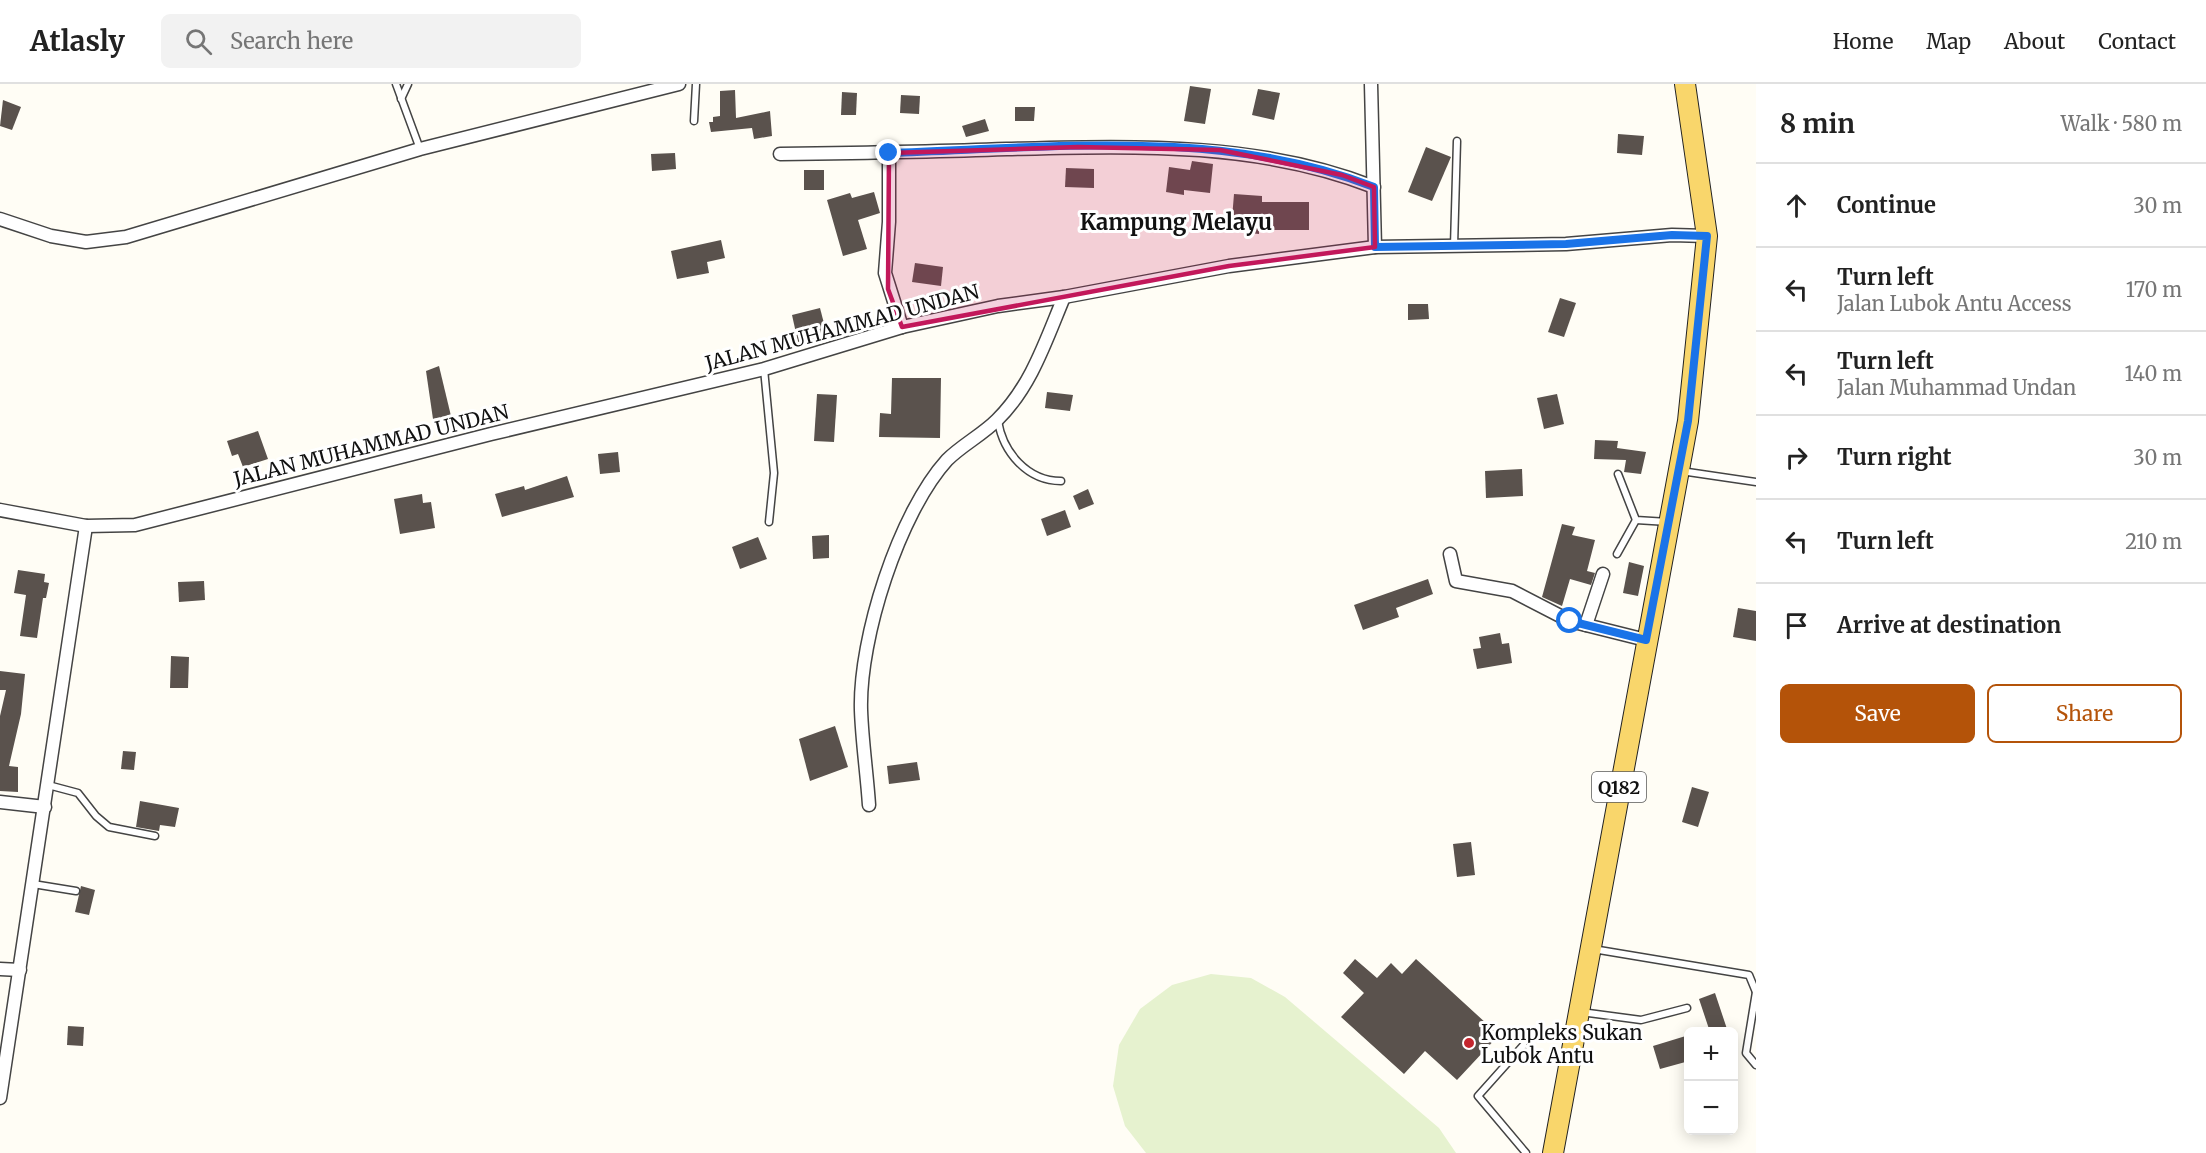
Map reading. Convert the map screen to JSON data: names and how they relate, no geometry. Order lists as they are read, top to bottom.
{
  "streets": {
    "main road": ["Q182"],
    "street": ["JALAN MUHAMMAD UNDAN"]
  },
  "crossings": [
    ["JALAN MUHAMMAD UNDAN", "Q182"]
  ],
  "districts": ["Kampung Melayu"],
  "places": ["Kompleks Sukan Lubok Antu"],
  "page": {
    "header": "Atlasly",
    "search": "Search here",
    "nav": [
      "Home",
      "Map",
      "About",
      "Contact"
    ],
    "heading": ["8 min", "Walk · 580 m"],
    "list": [
      ["Continue", "30 m"],
      ["Turn left", "Jalan Lubok Antu Access", "170 m"],
      ["Turn left", "Jalan Muhammad Undan", "140 m"],
      ["Turn right", "30 m"],
      ["Turn left", "210 m"],
      "Arrive at destination"
    ],
    "buttons": ["Save", "Share"],
    "map_buttons": ["+", "−"]
  }
}
